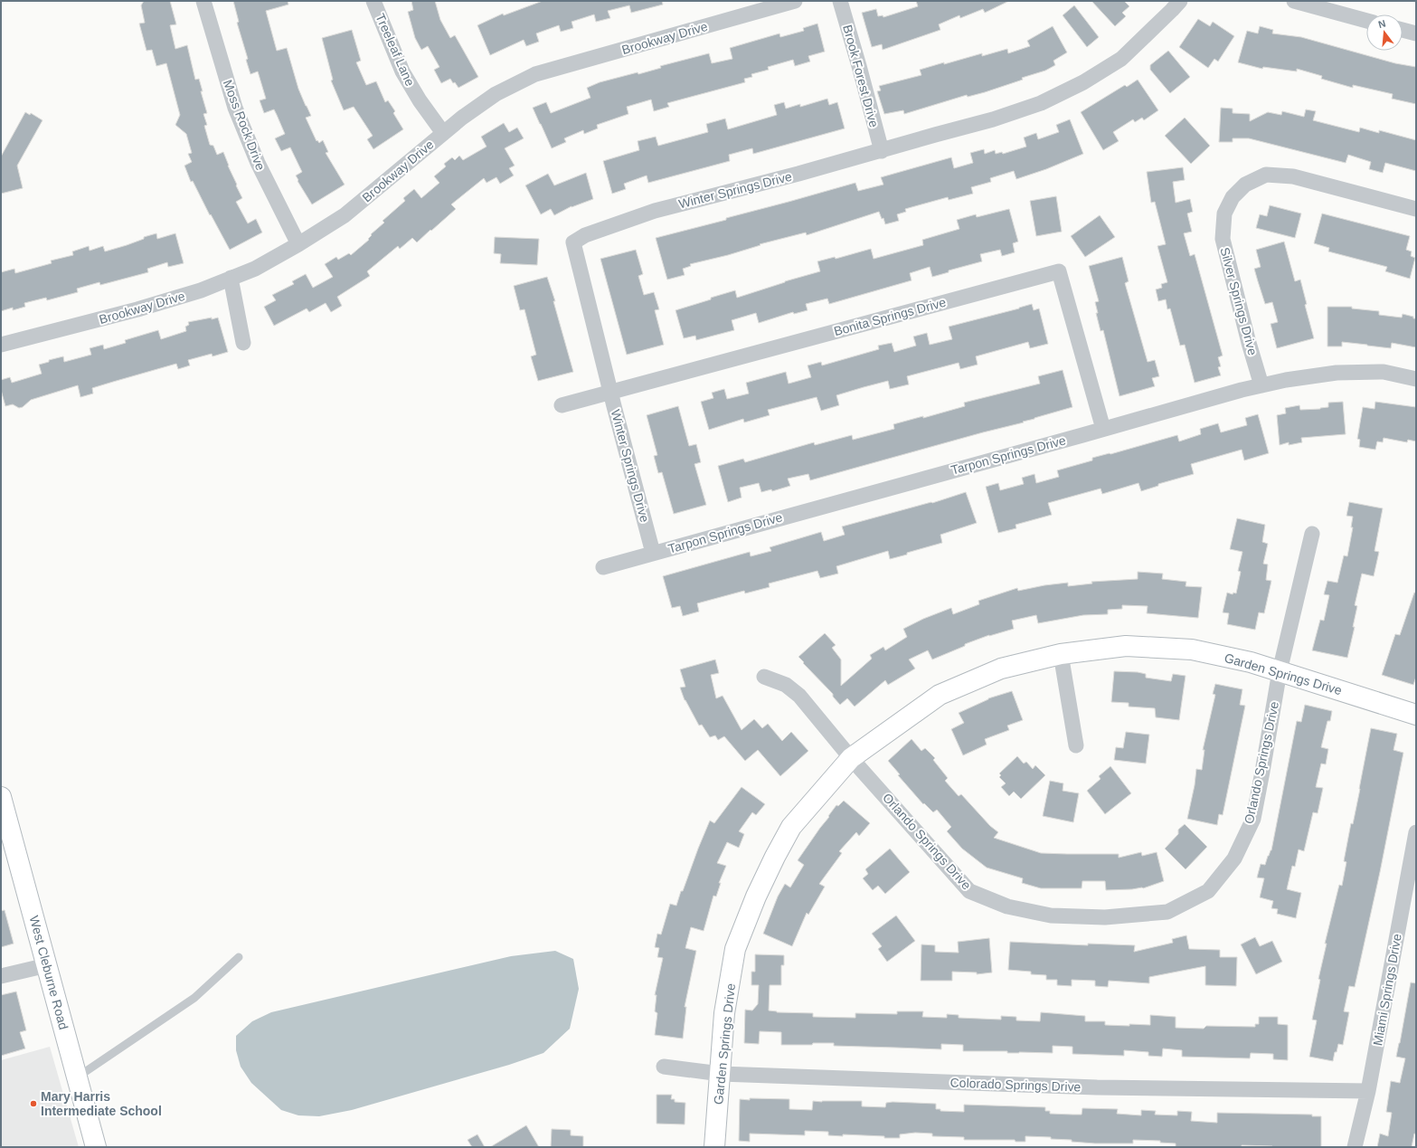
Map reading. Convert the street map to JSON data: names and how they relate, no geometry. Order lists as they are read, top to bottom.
{
  "streets": {
    "street": [
      "Brookway Drive",
      "Treeleaf Lane",
      "Brook Forest Drive",
      "Moss Rock Drive",
      "Winter Springs Drive",
      "Silver Springs Drive",
      "Bonita Springs Drive",
      "Tarpon Springs Drive",
      "Garden Springs Drive",
      "Orlando Springs Drive",
      "West Cleburne Road",
      "Miami Springs Drive",
      "Colorado Springs Drive"
    ]
  },
  "crossings": [
    ["Brookway Drive", "Treeleaf Lane"],
    ["Brookway Drive", "Moss Rock Drive"],
    ["Brook Forest Drive", "Winter Springs Drive"],
    ["Winter Springs Drive", "Bonita Springs Drive"],
    ["Winter Springs Drive", "Tarpon Springs Drive"],
    ["Silver Springs Drive", "Tarpon Springs Drive"],
    ["Bonita Springs Drive", "Tarpon Springs Drive"],
    ["Garden Springs Drive", "Orlando Springs Drive"],
    ["Garden Springs Drive", "Colorado Springs Drive"],
    ["Miami Springs Drive", "Colorado Springs Drive"]
  ],
  "places": ["Mary Harris Intermediate School"],
  "north": "top"
}
